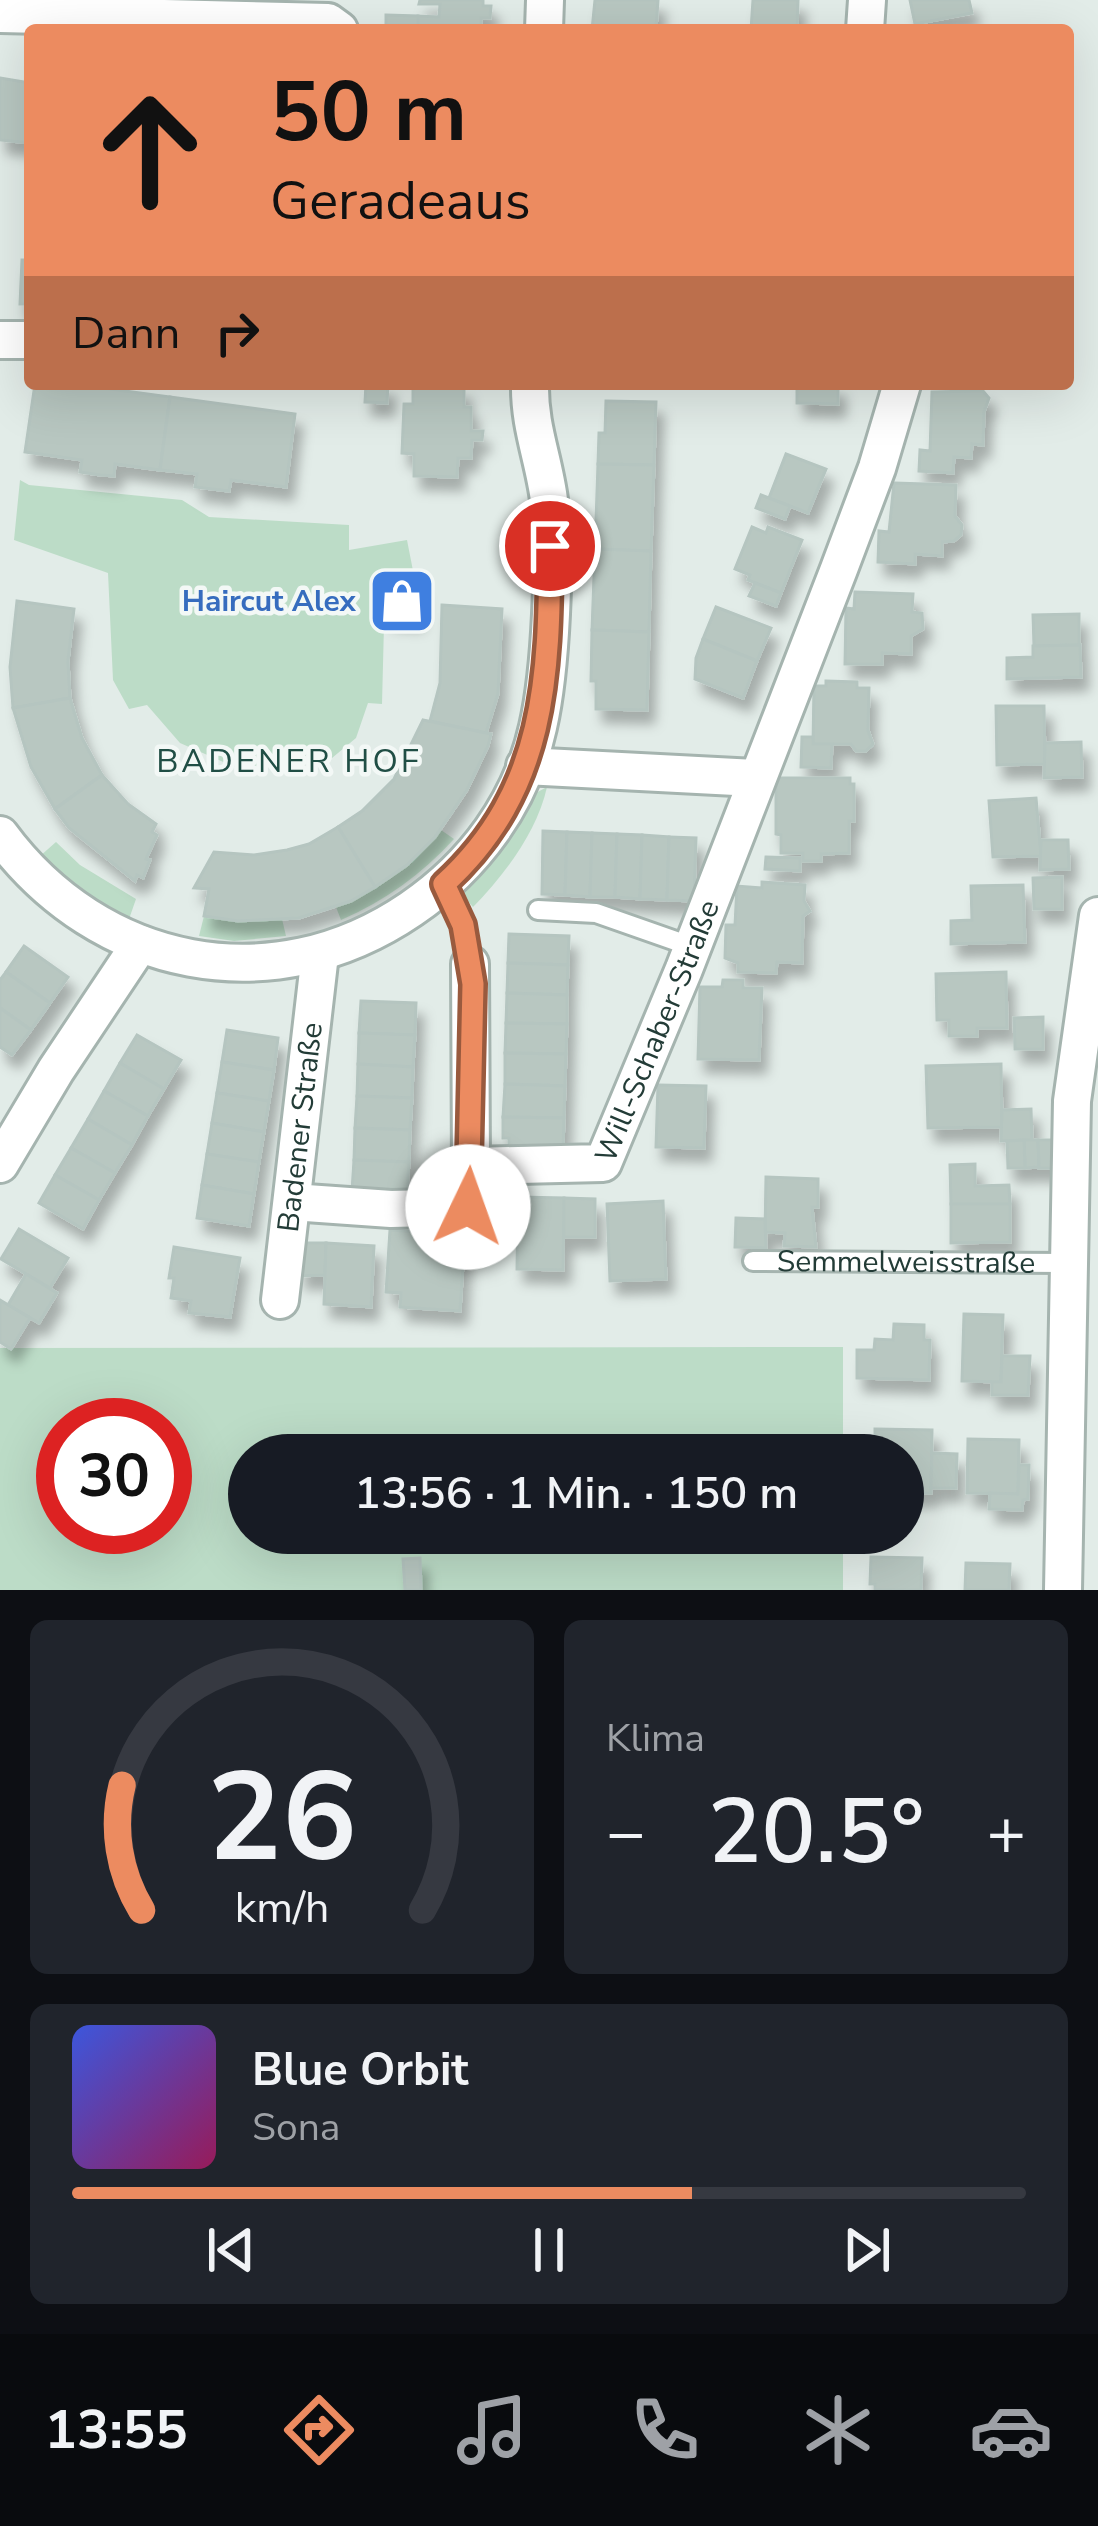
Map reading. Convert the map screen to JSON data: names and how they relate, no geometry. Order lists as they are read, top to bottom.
{
  "streets": {
    "street": ["Will-Schaber-Straße", "Badener Straße", "Semmelweisstraße"]
  },
  "districts": ["BADENER HOF"],
  "places": {
    "shop": ["Haircut Alex"]
  },
  "page": {
    "turn": ["50 m", "Geradeaus"],
    "then": "Dann",
    "limit": "30",
    "trip": "13:56 · 1 Min. · 150 m",
    "tile": "Klima",
    "heat": ["−", "20.5°", "+"],
    "song": ["Blue Orbit", "Sona"],
    "tabs": "13:55",
    "gauge": ["26", "km/h"]
  }
}
